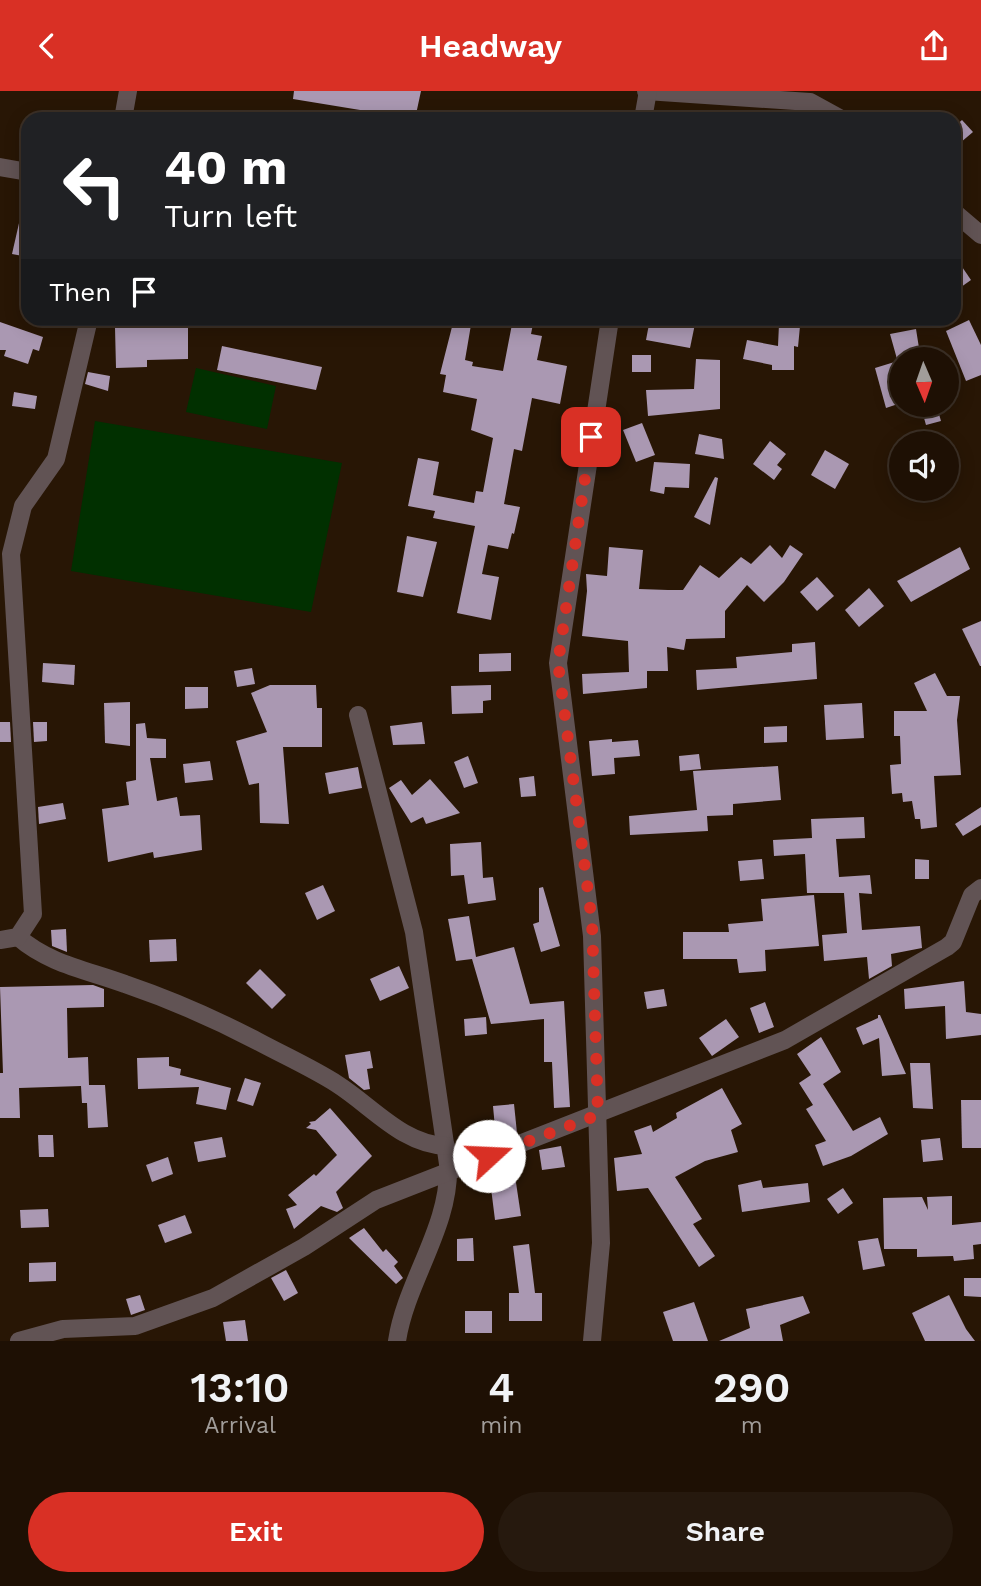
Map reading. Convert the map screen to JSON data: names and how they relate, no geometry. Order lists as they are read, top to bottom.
{
  "north": "bottom",
  "page": {
    "header": "Headway",
    "turn": ["40 m", "Turn left"],
    "then": "Then",
    "eta": [
      "13:10",
      "Arrival",
      "4",
      "min",
      "290",
      "m"
    ],
    "buttons": ["Exit", "Share"]
  }
}
